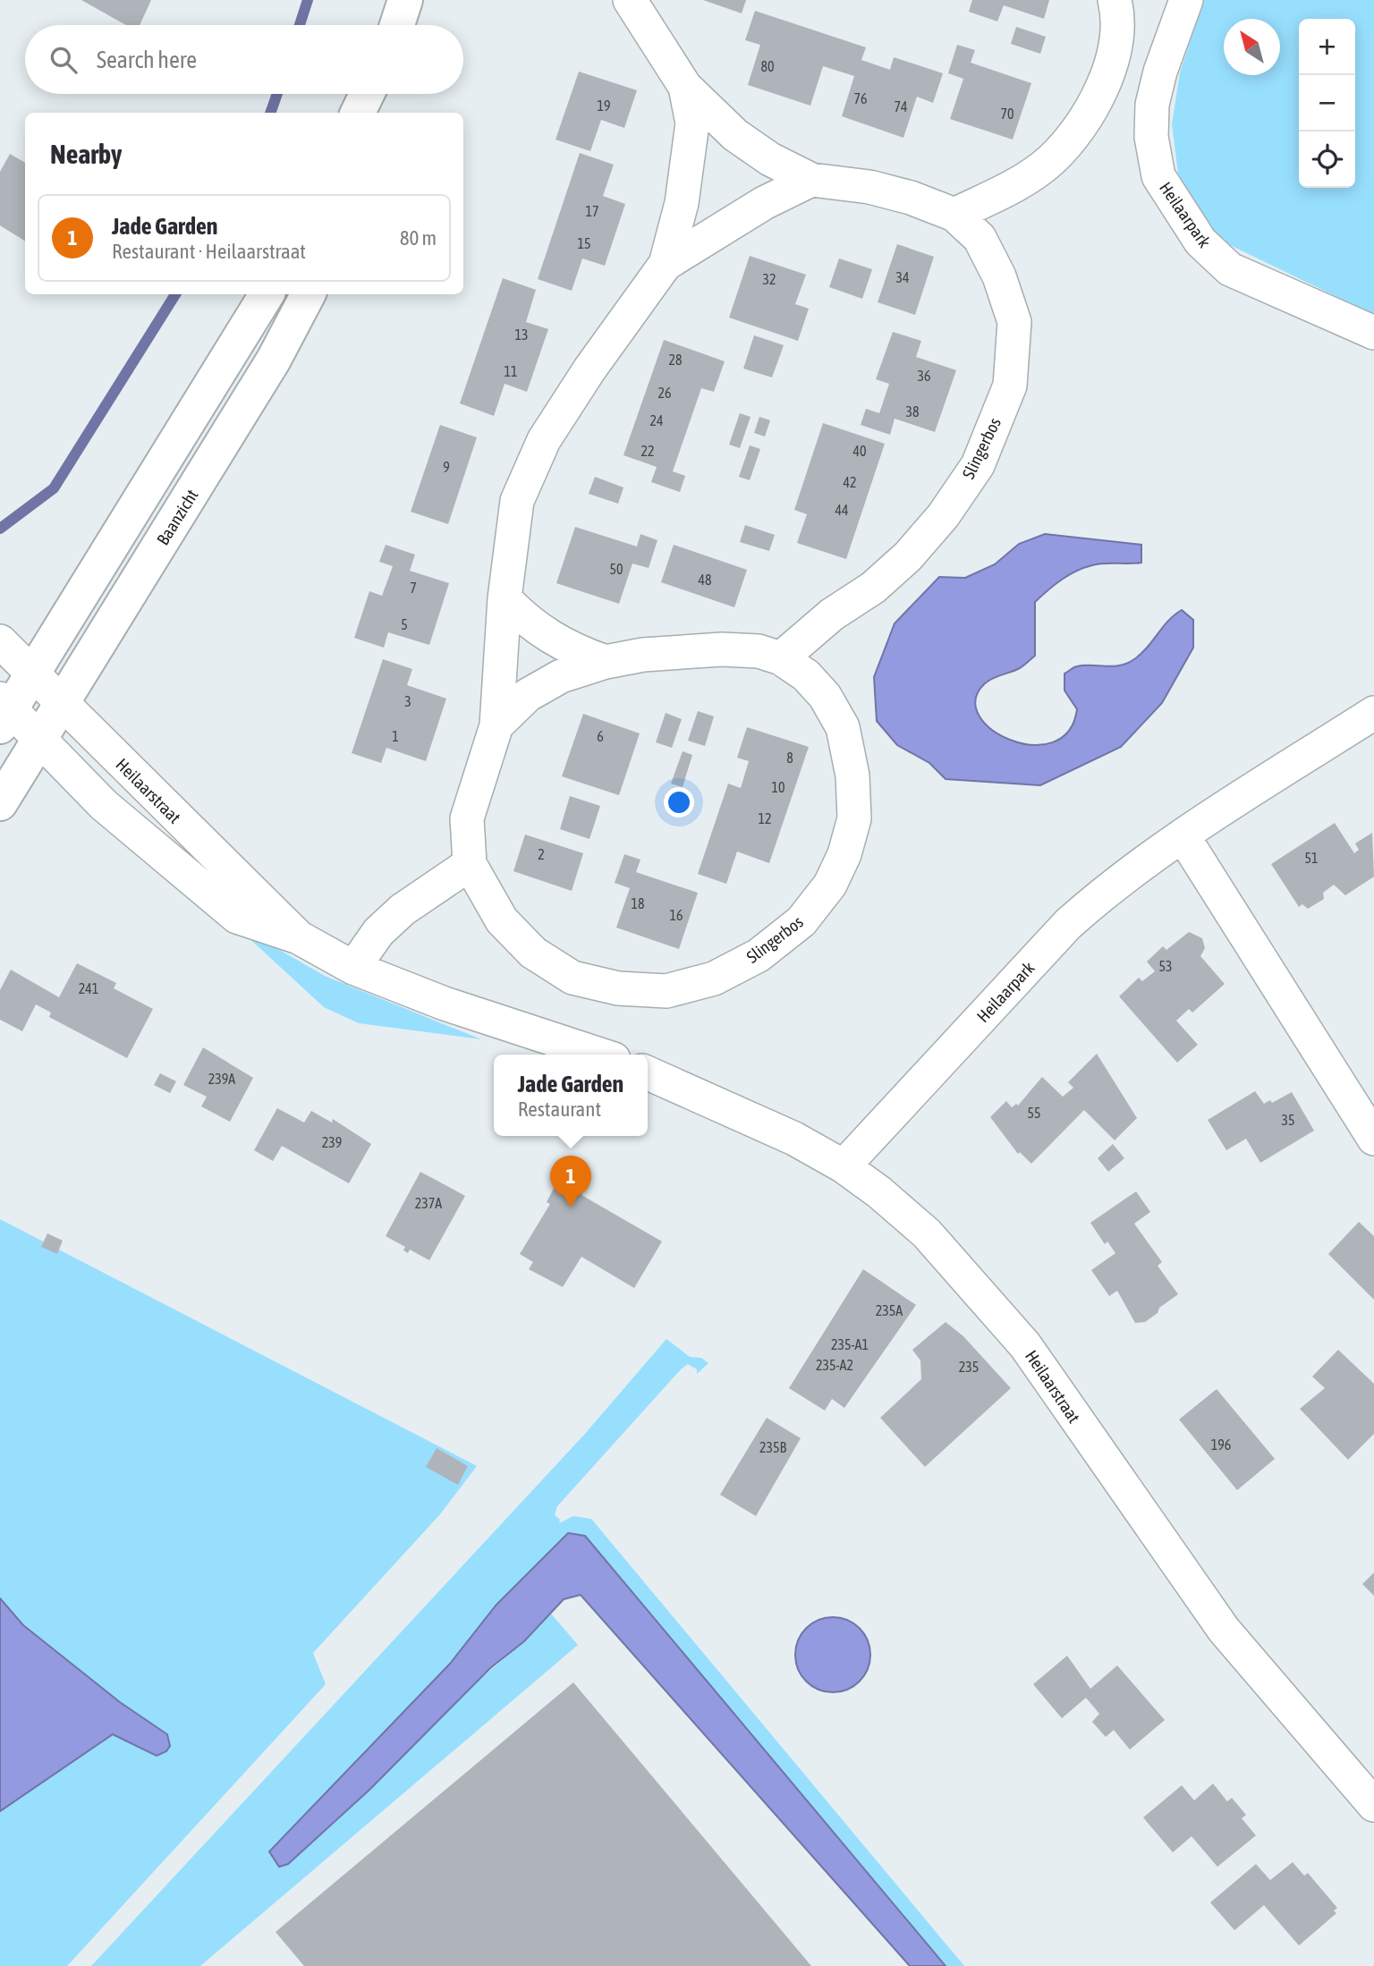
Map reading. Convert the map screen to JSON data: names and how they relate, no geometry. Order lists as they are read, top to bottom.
{
  "streets": {
    "street": [
      "Heilaarpark",
      "Slingerbos",
      "Baanzicht",
      "Heilaarstraat"
    ]
  },
  "crossings": [
    ["Heilaarpark", "Heilaarstraat"],
    ["Baanzicht", "Heilaarstraat"]
  ],
  "house_numbers": [
    "80",
    "76",
    "19",
    "74",
    "70",
    "17",
    "15",
    "34",
    "32",
    "13",
    "28",
    "11",
    "36",
    "26",
    "38",
    "24",
    "22",
    "40",
    "9",
    "42",
    "44",
    "50",
    "48",
    "7",
    "5",
    "3",
    "1",
    "6",
    "8",
    "10",
    "12",
    "2",
    "51",
    "18",
    "16",
    "53",
    "241",
    "239A",
    "55",
    "35",
    "239",
    "237A",
    "235A",
    "235-A1",
    "235-A2",
    "235",
    "196",
    "235B"
  ],
  "north": "top left",
  "page": {
    "map_buttons": ["+", "−"],
    "search": "Search here",
    "heading": "Nearby",
    "list": [
      {
        "mark": "1",
        "name": "Jade Garden",
        "note": "Restaurant · Heilaarstraat",
        "value": "80 m"
      }
    ],
    "popup": ["Jade Garden", "Restaurant"],
    "pins": "1"
  }
}
